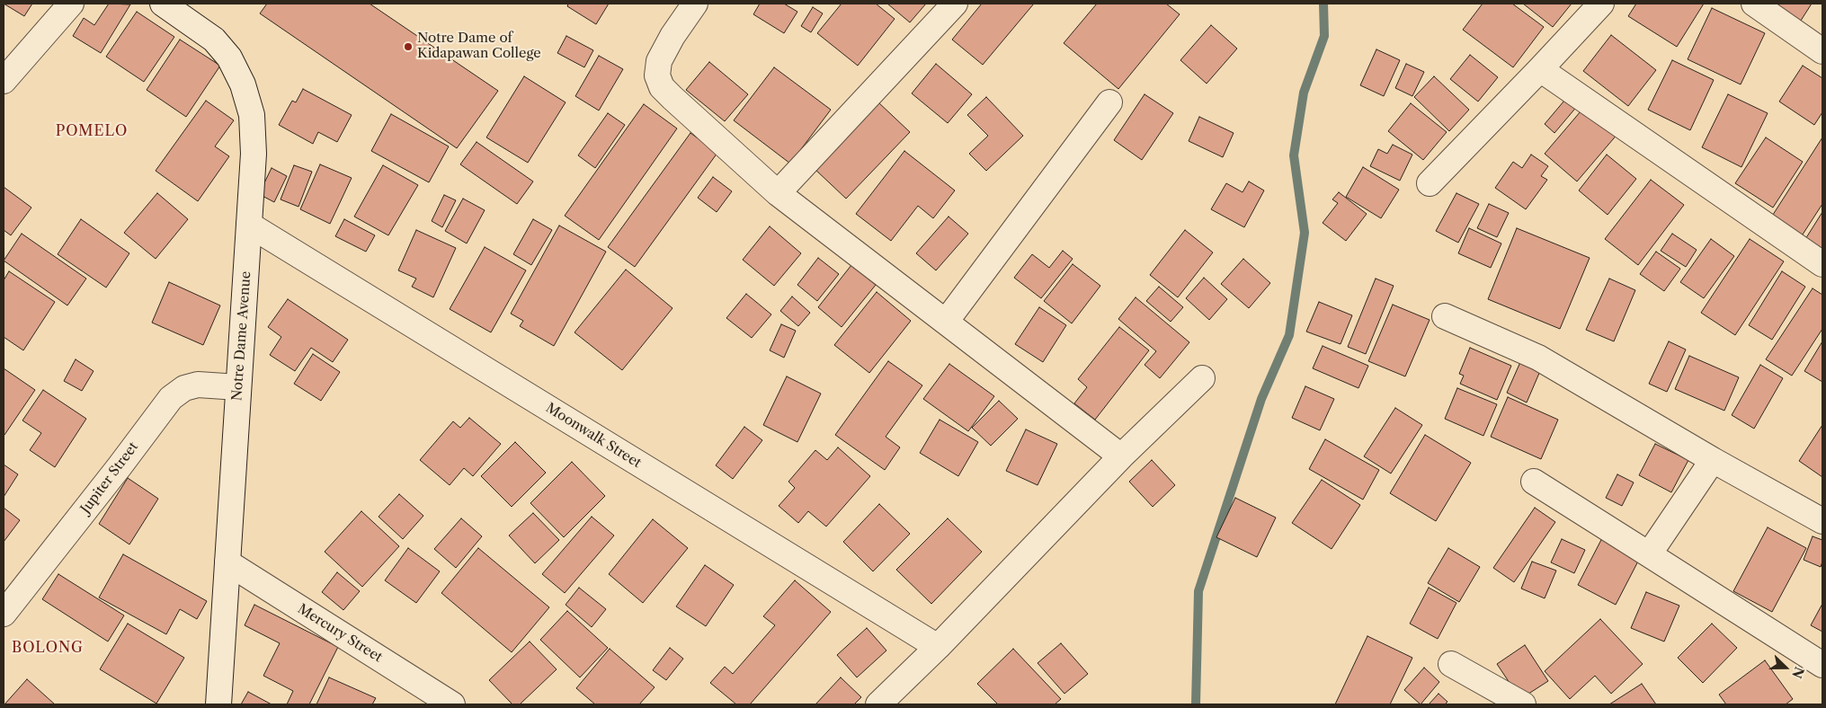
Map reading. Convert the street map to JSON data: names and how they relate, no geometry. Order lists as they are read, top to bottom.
{
  "streets": {
    "street": [
      "Notre Dame Avenue",
      "Moonwalk Street",
      "Jupiter Street",
      "Mercury Street"
    ]
  },
  "crossings": [
    ["Notre Dame Avenue", "Moonwalk Street"],
    ["Notre Dame Avenue", "Jupiter Street"],
    ["Notre Dame Avenue", "Mercury Street"]
  ],
  "districts": ["POMELO", "BOLONG"],
  "places": ["Notre Dame of Kidapawan College"],
  "north": "right"
}
